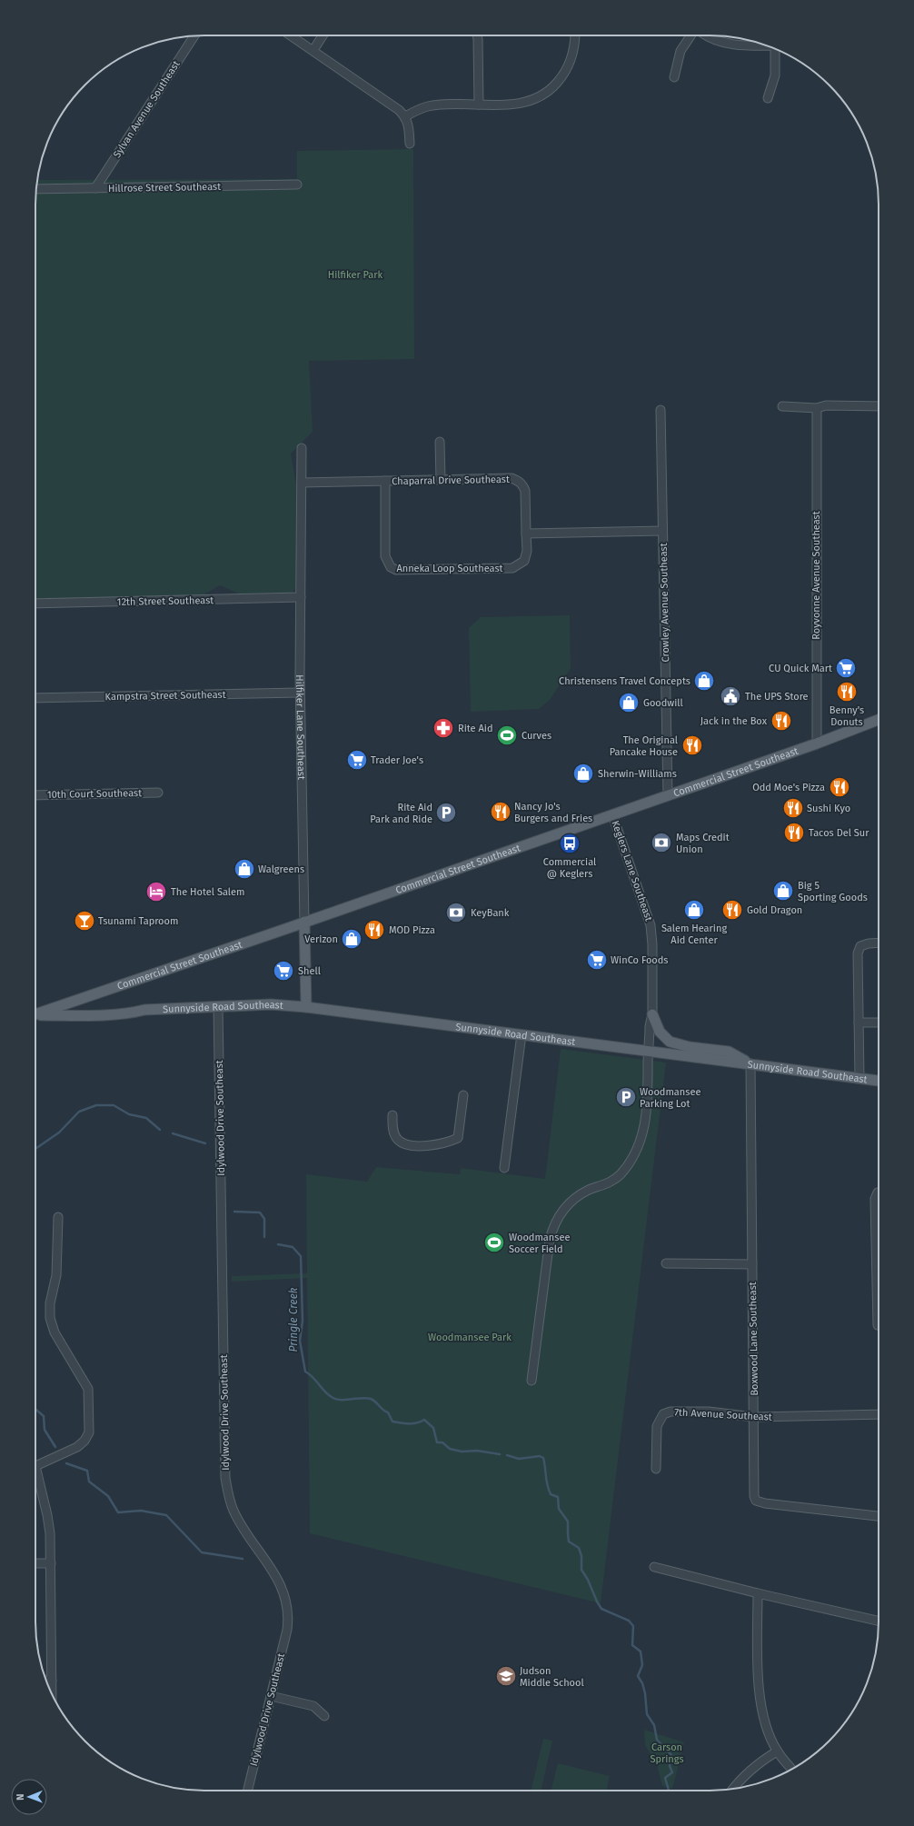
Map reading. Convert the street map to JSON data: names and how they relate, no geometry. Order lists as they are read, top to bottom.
{
  "streets": {
    "main road": ["Hilfiker Lane Southeast", "Commercial Street Southeast", "Sunnyside Road Southeast"],
    "street": [
      "Sylvan Avenue Southeast",
      "Hillrose Street Southeast",
      "Chaparral Drive Southeast",
      "Anneka Loop Southeast",
      "Royvonne Avenue Southeast",
      "12th Street Southeast",
      "Crowley Avenue Southeast",
      "Kampstra Street Southeast",
      "10th Court Southeast",
      "Keglers Lane Southeast",
      "Idylwood Drive Southeast",
      "Boxwood Lane Southeast",
      "7th Avenue Southeast"
    ]
  },
  "crossings": [
    ["Sylvan Avenue Southeast", "Hillrose Street Southeast"],
    ["Chaparral Drive Southeast", "Anneka Loop Southeast"],
    ["Chaparral Drive Southeast", "Hilfiker Lane Southeast"],
    ["Royvonne Avenue Southeast", "Commercial Street Southeast"],
    ["12th Street Southeast", "Hilfiker Lane Southeast"],
    ["Crowley Avenue Southeast", "Commercial Street Southeast"],
    ["Kampstra Street Southeast", "Hilfiker Lane Southeast"],
    ["Hilfiker Lane Southeast", "Commercial Street Southeast"],
    ["Hilfiker Lane Southeast", "Sunnyside Road Southeast"],
    ["Commercial Street Southeast", "Keglers Lane Southeast"],
    ["Keglers Lane Southeast", "Sunnyside Road Southeast"],
    ["Sunnyside Road Southeast", "Idylwood Drive Southeast"],
    ["Sunnyside Road Southeast", "Boxwood Lane Southeast"],
    ["Boxwood Lane Southeast", "7th Avenue Southeast"]
  ],
  "water": ["Pringle Creek"],
  "parks": ["Hilfiker Park", "Woodmansee Park", "Carson Springs"],
  "places": {
    "supermarket": [
      "CU Quick Mart",
      "Trader Joe's",
      "WinCo Foods",
      "Shell"
    ],
    "shop": [
      "Christensens Travel Concepts",
      "Goodwill",
      "Sherwin-Williams",
      "Walgreens",
      "Big 5 Sporting Goods",
      "Salem Hearing Aid Center",
      "Verizon"
    ],
    "restaurant": [
      "Benny's Donuts",
      "Jack in the Box",
      "The Original Pancake House",
      "Odd Moe's Pizza",
      "Sushi Kyo",
      "Nancy Jo's Burgers and Fries",
      "Tacos Del Sur",
      "Gold Dragon",
      "MOD Pizza"
    ],
    "public building": ["The UPS Store"],
    "pharmacy": ["Rite Aid"],
    "sports": ["Curves", "Woodmansee Soccer Field"],
    "parking": ["Rite Aid Park and Ride", "Woodmansee Parking Lot"],
    "bank": ["Maps Credit Union", "KeyBank"],
    "bus stop": ["Commercial @ Keglers"],
    "hotel": ["The Hotel Salem"],
    "bar": ["Tsunami Taproom"],
    "school or university": ["Judson Middle School"]
  },
  "north": "left"
}
